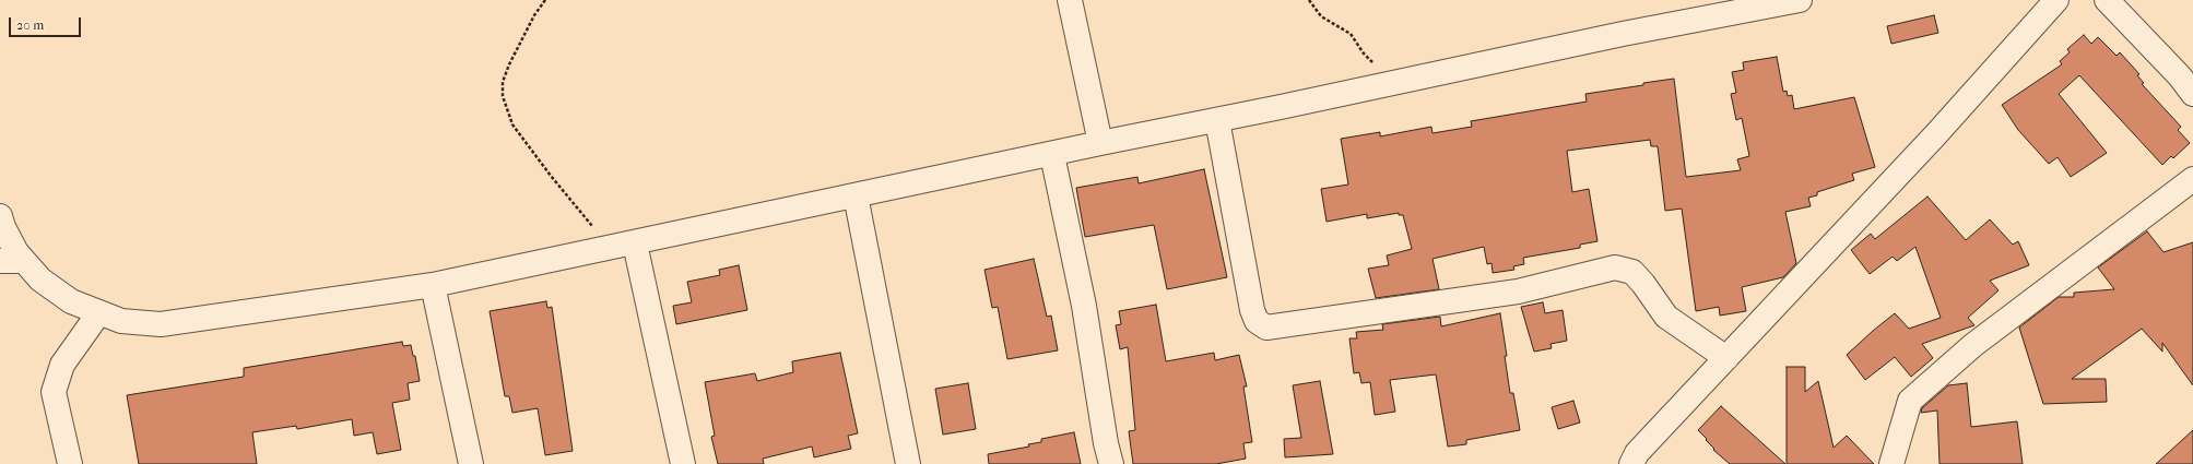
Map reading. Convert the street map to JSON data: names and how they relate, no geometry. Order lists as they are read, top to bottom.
{
  "scale_bar": "20 m"
}
